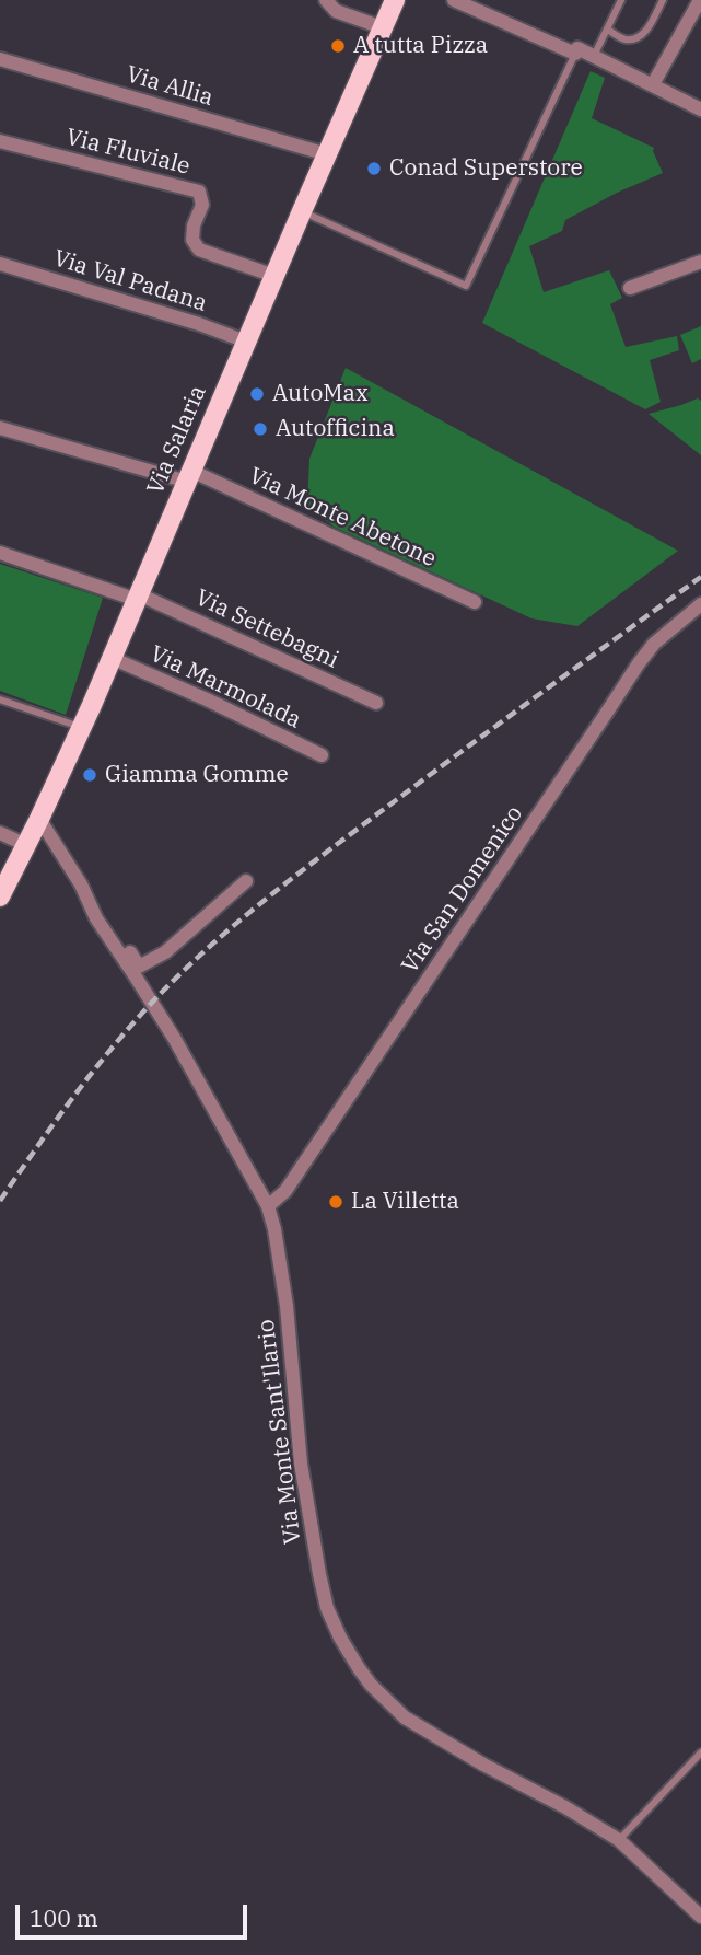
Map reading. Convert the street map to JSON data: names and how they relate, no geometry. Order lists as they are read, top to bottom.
{
  "streets": {
    "main road": ["Via Salaria"],
    "street": [
      "Via Allia",
      "Via Fluviale",
      "Via Val Padana",
      "Via Monte Abetone",
      "Via Settebagni",
      "Via Marmolada",
      "Via San Domenico",
      "Via Monte Sant'Ilario"
    ]
  },
  "crossings": [
    ["Via Allia", "Via Salaria"],
    ["Via Fluviale", "Via Salaria"],
    ["Via Val Padana", "Via Salaria"],
    ["Via Salaria", "Via Monte Abetone"],
    ["Via Salaria", "Via Settebagni"],
    ["Via Salaria", "Via Marmolada"],
    ["Via Salaria", "Via Monte Sant'Ilario"],
    ["Via San Domenico", "Via Monte Sant'Ilario"]
  ],
  "places": [
    "A tutta Pizza",
    "Conad Superstore",
    "AutoMax",
    "Autofficina",
    "Giamma Gomme",
    "La Villetta"
  ],
  "scale_bar": "100 m"
}
